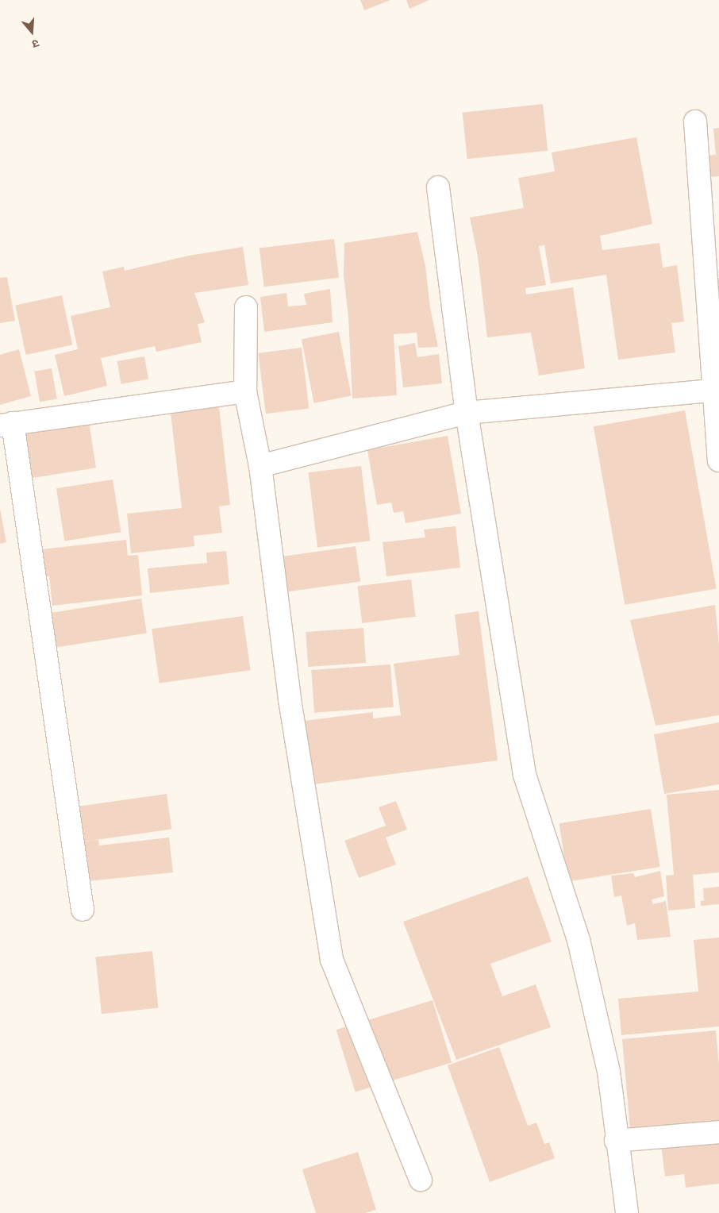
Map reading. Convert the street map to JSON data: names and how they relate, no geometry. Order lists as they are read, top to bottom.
{
  "north": "bottom"
}
